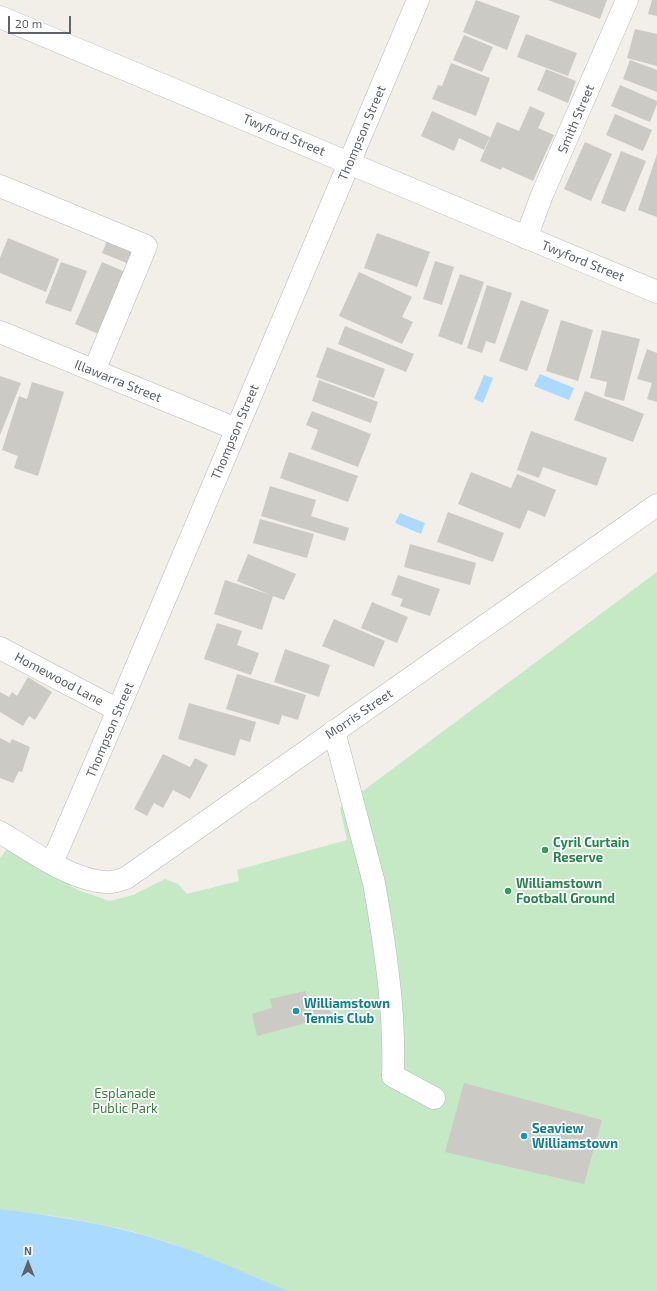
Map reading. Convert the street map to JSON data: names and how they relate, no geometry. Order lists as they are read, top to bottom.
{
  "streets": {
    "street": [
      "Smith Street",
      "Thompson Street",
      "Twyford Street",
      "Illawarra Street",
      "Homewood Lane",
      "Morris Street"
    ]
  },
  "crossings": [
    ["Smith Street", "Twyford Street"],
    ["Thompson Street", "Twyford Street"],
    ["Thompson Street", "Illawarra Street"],
    ["Thompson Street", "Homewood Lane"],
    ["Thompson Street", "Morris Street"]
  ],
  "parks": ["Esplanade Public Park"],
  "places": [
    "Cyril Curtain Reserve",
    "Williamstown Football Ground",
    "Williamstown Tennis Club",
    "Seaview Williamstown"
  ],
  "scale_bar": "20 m",
  "north": "top"
}
